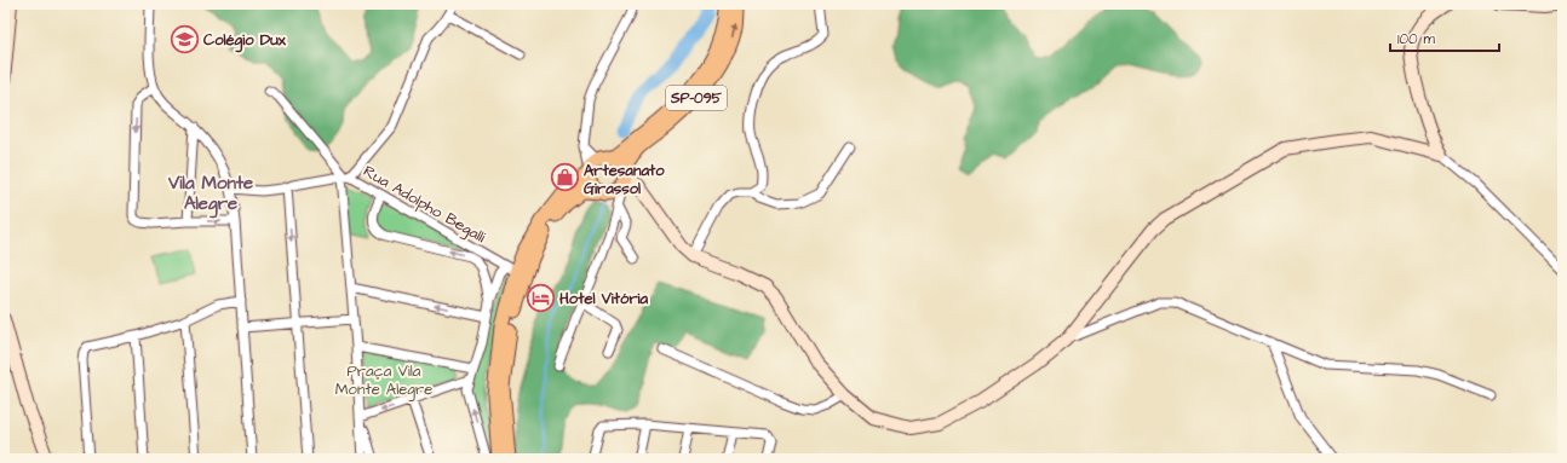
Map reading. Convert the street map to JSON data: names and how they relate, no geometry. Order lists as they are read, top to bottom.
{
  "streets": {
    "main road": ["SP-095"],
    "street": ["Rua Adolpho Begalli"]
  },
  "districts": ["Vila Monte Alegre"],
  "parks": ["Praça Vila Monte Alegre"],
  "places": {
    "school or university": ["Colégio Dux"],
    "shop": ["Artesanato Girassol"],
    "hotel": ["Hotel Vitória"]
  },
  "scale_bar": "100 m"
}
